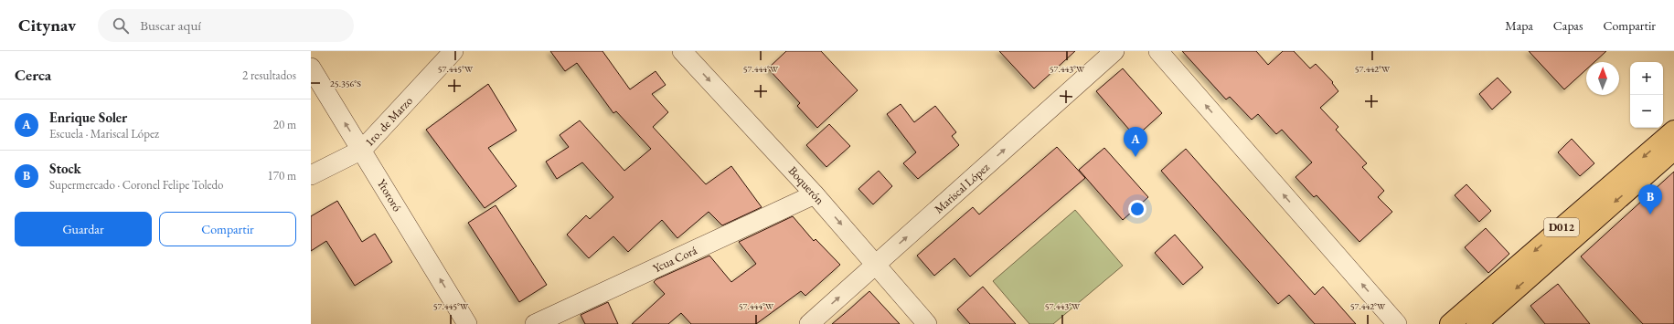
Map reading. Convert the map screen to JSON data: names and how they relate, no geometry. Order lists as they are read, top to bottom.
{
  "streets": {
    "main road": ["D012"],
    "street": [
      "1ro. de Marzo",
      "Boquerón",
      "Mariscal López",
      "Ytororó",
      "Ycua Corá"
    ]
  },
  "crossings": [
    ["1ro. de Marzo", "Ytororó"],
    ["Boquerón", "Mariscal López"],
    ["Boquerón", "Ycua Corá"]
  ],
  "one_way": ["Boquerón", "Mariscal López", "Ytororó"],
  "north": "top",
  "page": {
    "header": "Citynav",
    "search": "Buscar aquí",
    "nav": ["Mapa", "Capas", "Compartir"],
    "heading": ["Cerca", "2 resultados"],
    "map_buttons": ["+", "−"],
    "list": [
      {
        "mark": "A",
        "name": "Enrique Soler",
        "note": "Escuela · Mariscal López",
        "value": "20 m"
      },
      {
        "mark": "B",
        "name": "Stock",
        "note": "Supermercado · Coronel Felipe Toledo",
        "value": "170 m"
      }
    ],
    "pins": ["A", "B"],
    "buttons": ["Guardar", "Compartir"]
  },
  "coordinates": [
    "57.445°W",
    "57.444°W",
    "57.443°W",
    "57.442°W",
    "25.356°S"
  ]
}
